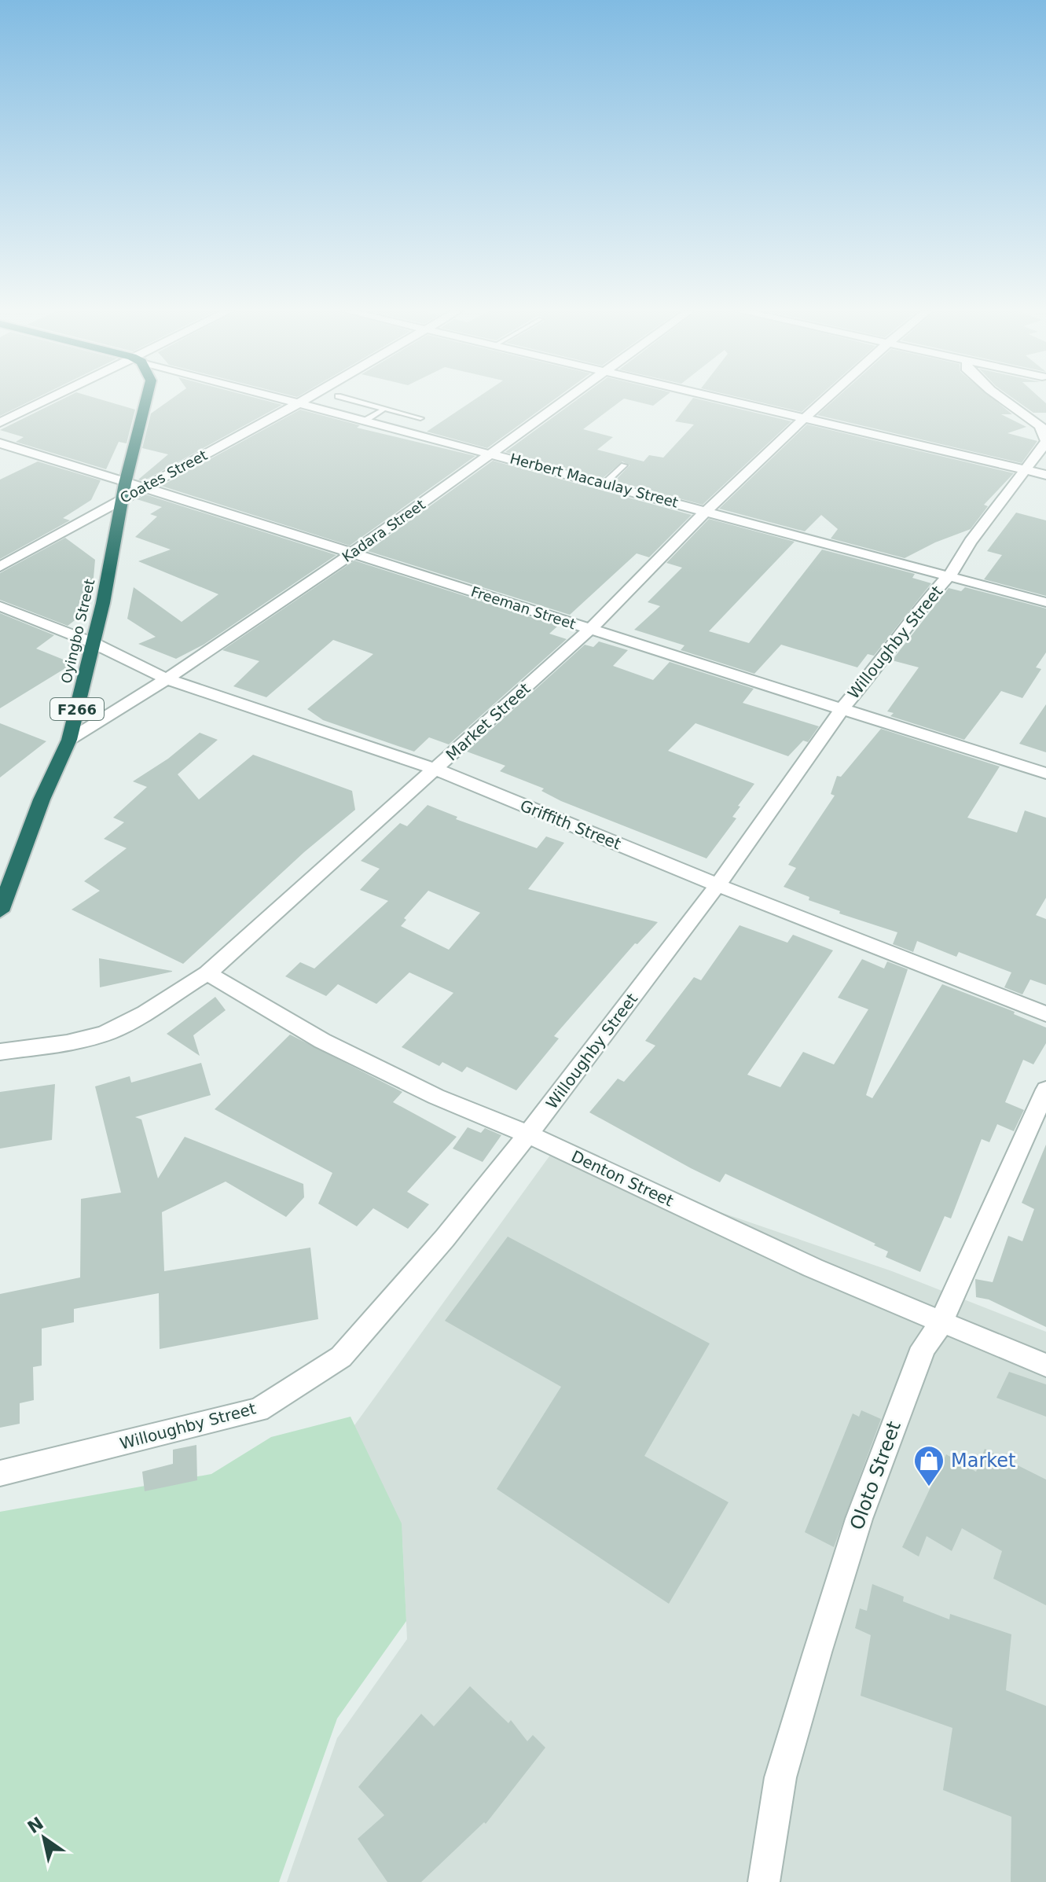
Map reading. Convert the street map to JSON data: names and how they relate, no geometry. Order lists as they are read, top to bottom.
{
  "streets": {
    "highway": ["Oyingbo Street", "F266"],
    "street": [
      "Coates Street",
      "Herbert Macaulay Street",
      "Kadara Street",
      "Freeman Street",
      "Willoughby Street",
      "Market Street",
      "Griffith Street",
      "Denton Street",
      "Oloto Street"
    ]
  },
  "crossings": [
    ["Coates Street", "Herbert Macaulay Street"],
    ["Coates Street", "Freeman Street"],
    ["Coates Street", "Oyingbo Street"],
    ["Herbert Macaulay Street", "Kadara Street"],
    ["Herbert Macaulay Street", "Willoughby Street"],
    ["Herbert Macaulay Street", "Market Street"],
    ["Kadara Street", "Freeman Street"],
    ["Kadara Street", "Oyingbo Street"],
    ["Kadara Street", "Griffith Street"],
    ["Freeman Street", "Oyingbo Street"],
    ["Freeman Street", "Willoughby Street"],
    ["Freeman Street", "Market Street"],
    ["Oyingbo Street", "Griffith Street"],
    ["Willoughby Street", "Griffith Street"],
    ["Willoughby Street", "Denton Street"],
    ["Market Street", "Griffith Street"],
    ["Market Street", "Denton Street"],
    ["Denton Street", "Oloto Street"]
  ],
  "places": {
    "shop": ["Market"]
  },
  "north": "top left"
}
